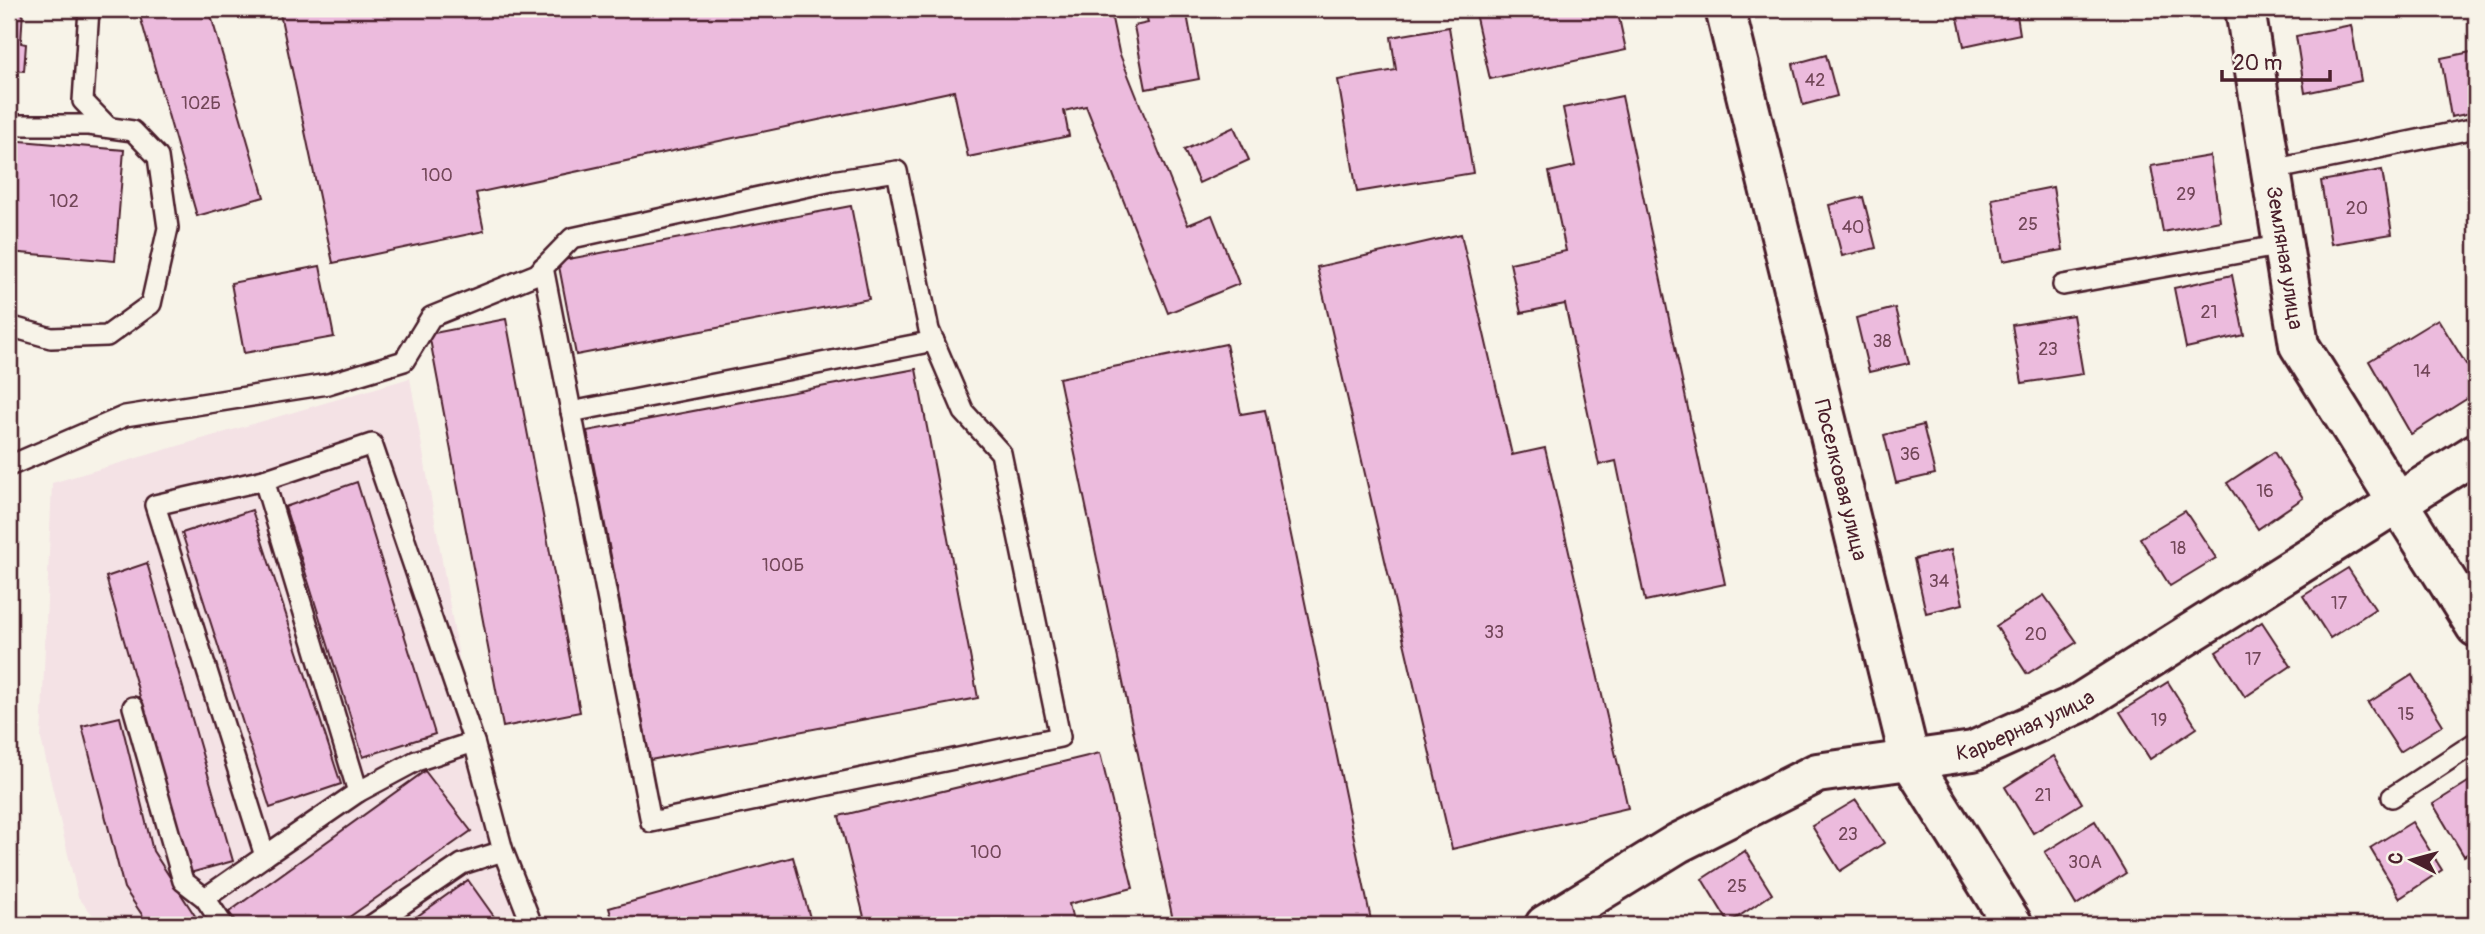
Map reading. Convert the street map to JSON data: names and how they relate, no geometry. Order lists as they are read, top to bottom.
{
  "streets": {
    "street": ["Земляная улица", "Поселковая улица", "Карьерная улица"]
  },
  "crossings": [
    ["Земляная улица", "Карьерная улица"],
    ["Поселковая улица", "Карьерная улица"]
  ],
  "house_numbers": [
    "42",
    "102Б",
    "100",
    "29",
    "102",
    "20",
    "25",
    "40",
    "21",
    "38",
    "23",
    "14",
    "36",
    "16",
    "18",
    "100Б",
    "34",
    "17",
    "33",
    "20",
    "17",
    "15",
    "19",
    "21",
    "23",
    "100",
    "30А",
    "25"
  ],
  "scale_bar": "20 m",
  "north": "left"
}
